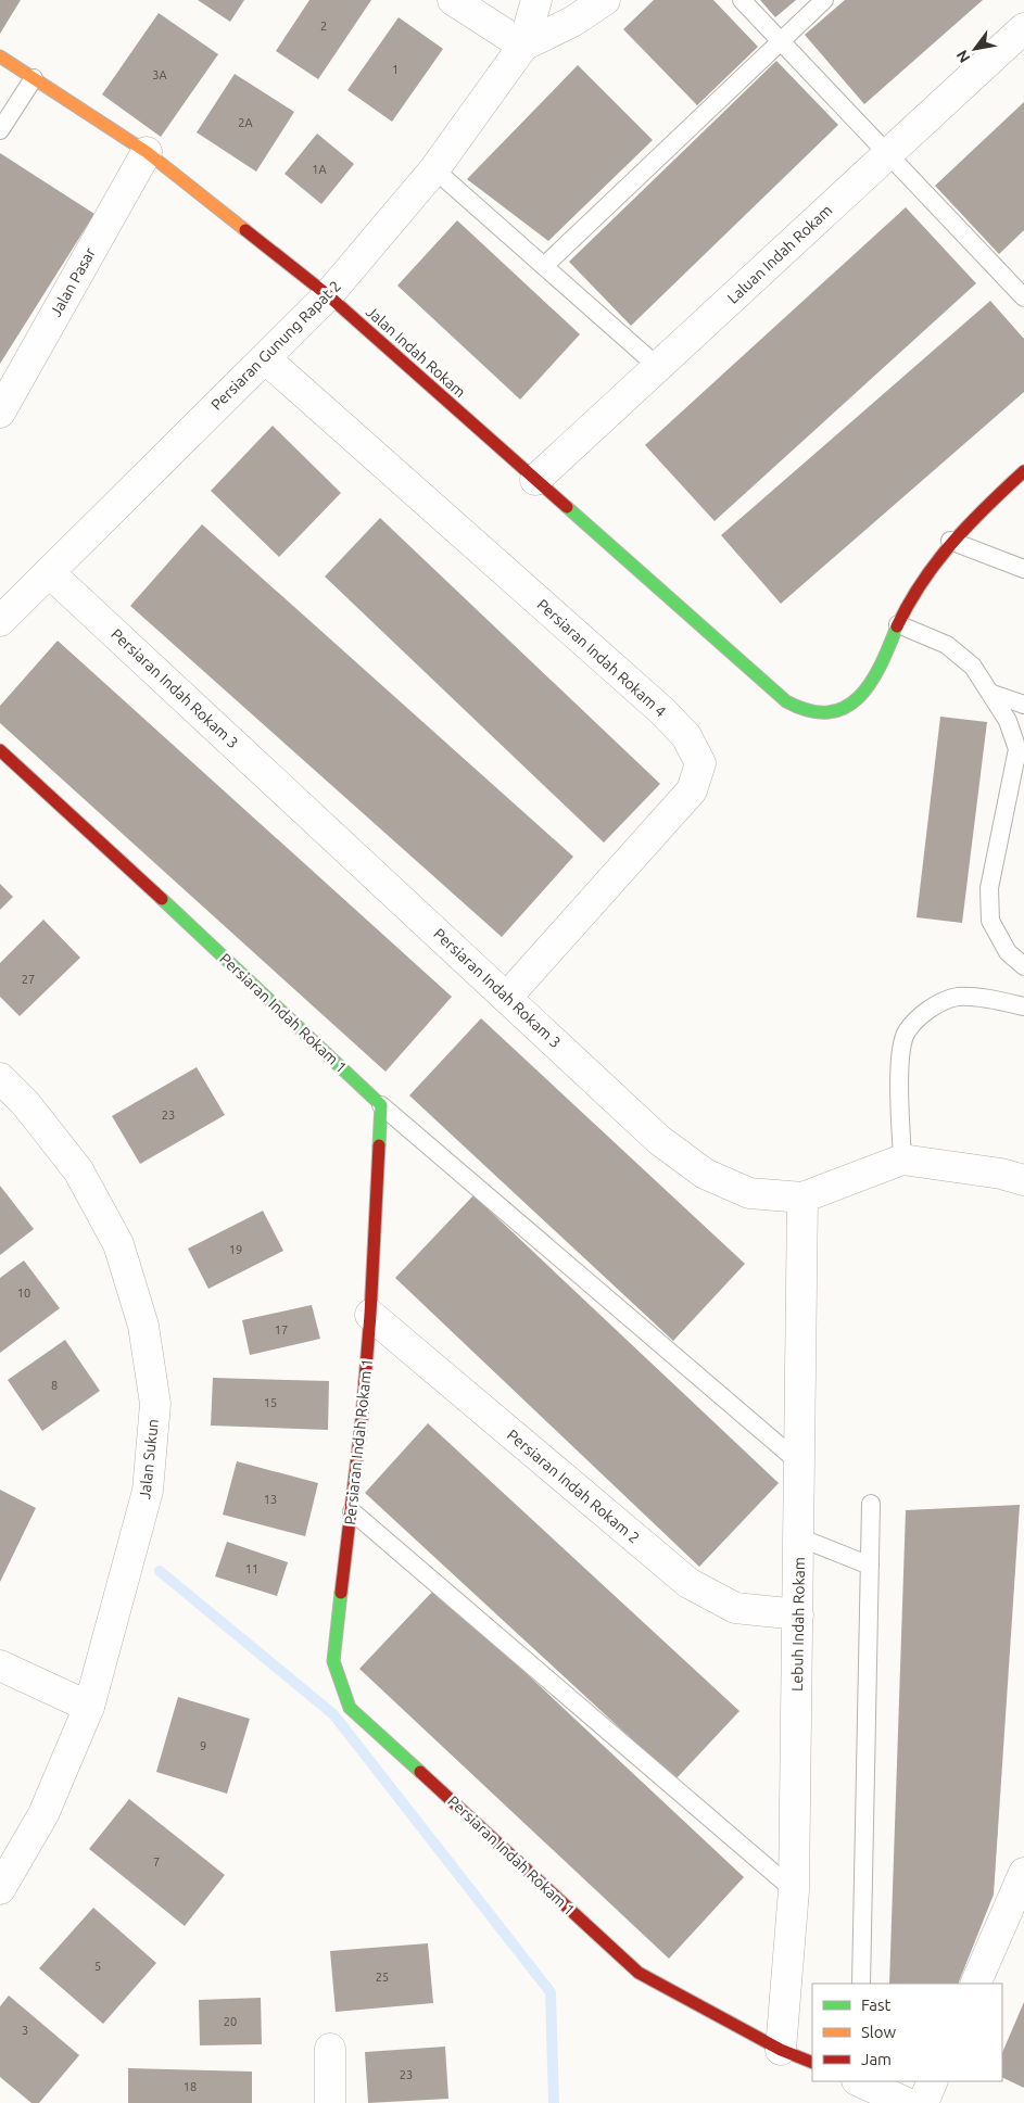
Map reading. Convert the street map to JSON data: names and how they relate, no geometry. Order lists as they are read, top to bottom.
{
  "streets": {
    "street": [
      "Laluan Indah Rokam",
      "Jalan Pasar",
      "Persiaran Gunung Rapat 2",
      "Jalan Indah Rokam",
      "Persiaran Indah Rokam 4",
      "Persiaran Indah Rokam 3",
      "Persiaran Indah Rokam 1",
      "Jalan Sukun",
      "Persiaran Indah Rokam 2",
      "Lebuh Indah Rokam"
    ]
  },
  "crossings": [
    ["Laluan Indah Rokam", "Jalan Indah Rokam"],
    ["Jalan Pasar", "Jalan Indah Rokam"],
    ["Persiaran Gunung Rapat 2", "Jalan Indah Rokam"],
    ["Persiaran Gunung Rapat 2", "Persiaran Indah Rokam 4"],
    ["Persiaran Gunung Rapat 2", "Persiaran Indah Rokam 3"],
    ["Persiaran Indah Rokam 4", "Persiaran Indah Rokam 3"],
    ["Persiaran Indah Rokam 3", "Lebuh Indah Rokam"],
    ["Persiaran Indah Rokam 1", "Persiaran Indah Rokam 2"],
    ["Persiaran Indah Rokam 1", "Lebuh Indah Rokam"],
    ["Persiaran Indah Rokam 2", "Lebuh Indah Rokam"]
  ],
  "house_numbers": [
    "2",
    "1",
    "3A",
    "2A",
    "1A",
    "27",
    "23",
    "19",
    "10",
    "17",
    "8",
    "15",
    "13",
    "11",
    "9",
    "7",
    "5",
    "25",
    "20",
    "3",
    "23",
    "18"
  ],
  "legend": ["Fast", "Slow", "Jam"],
  "north": "bottom left"
}
